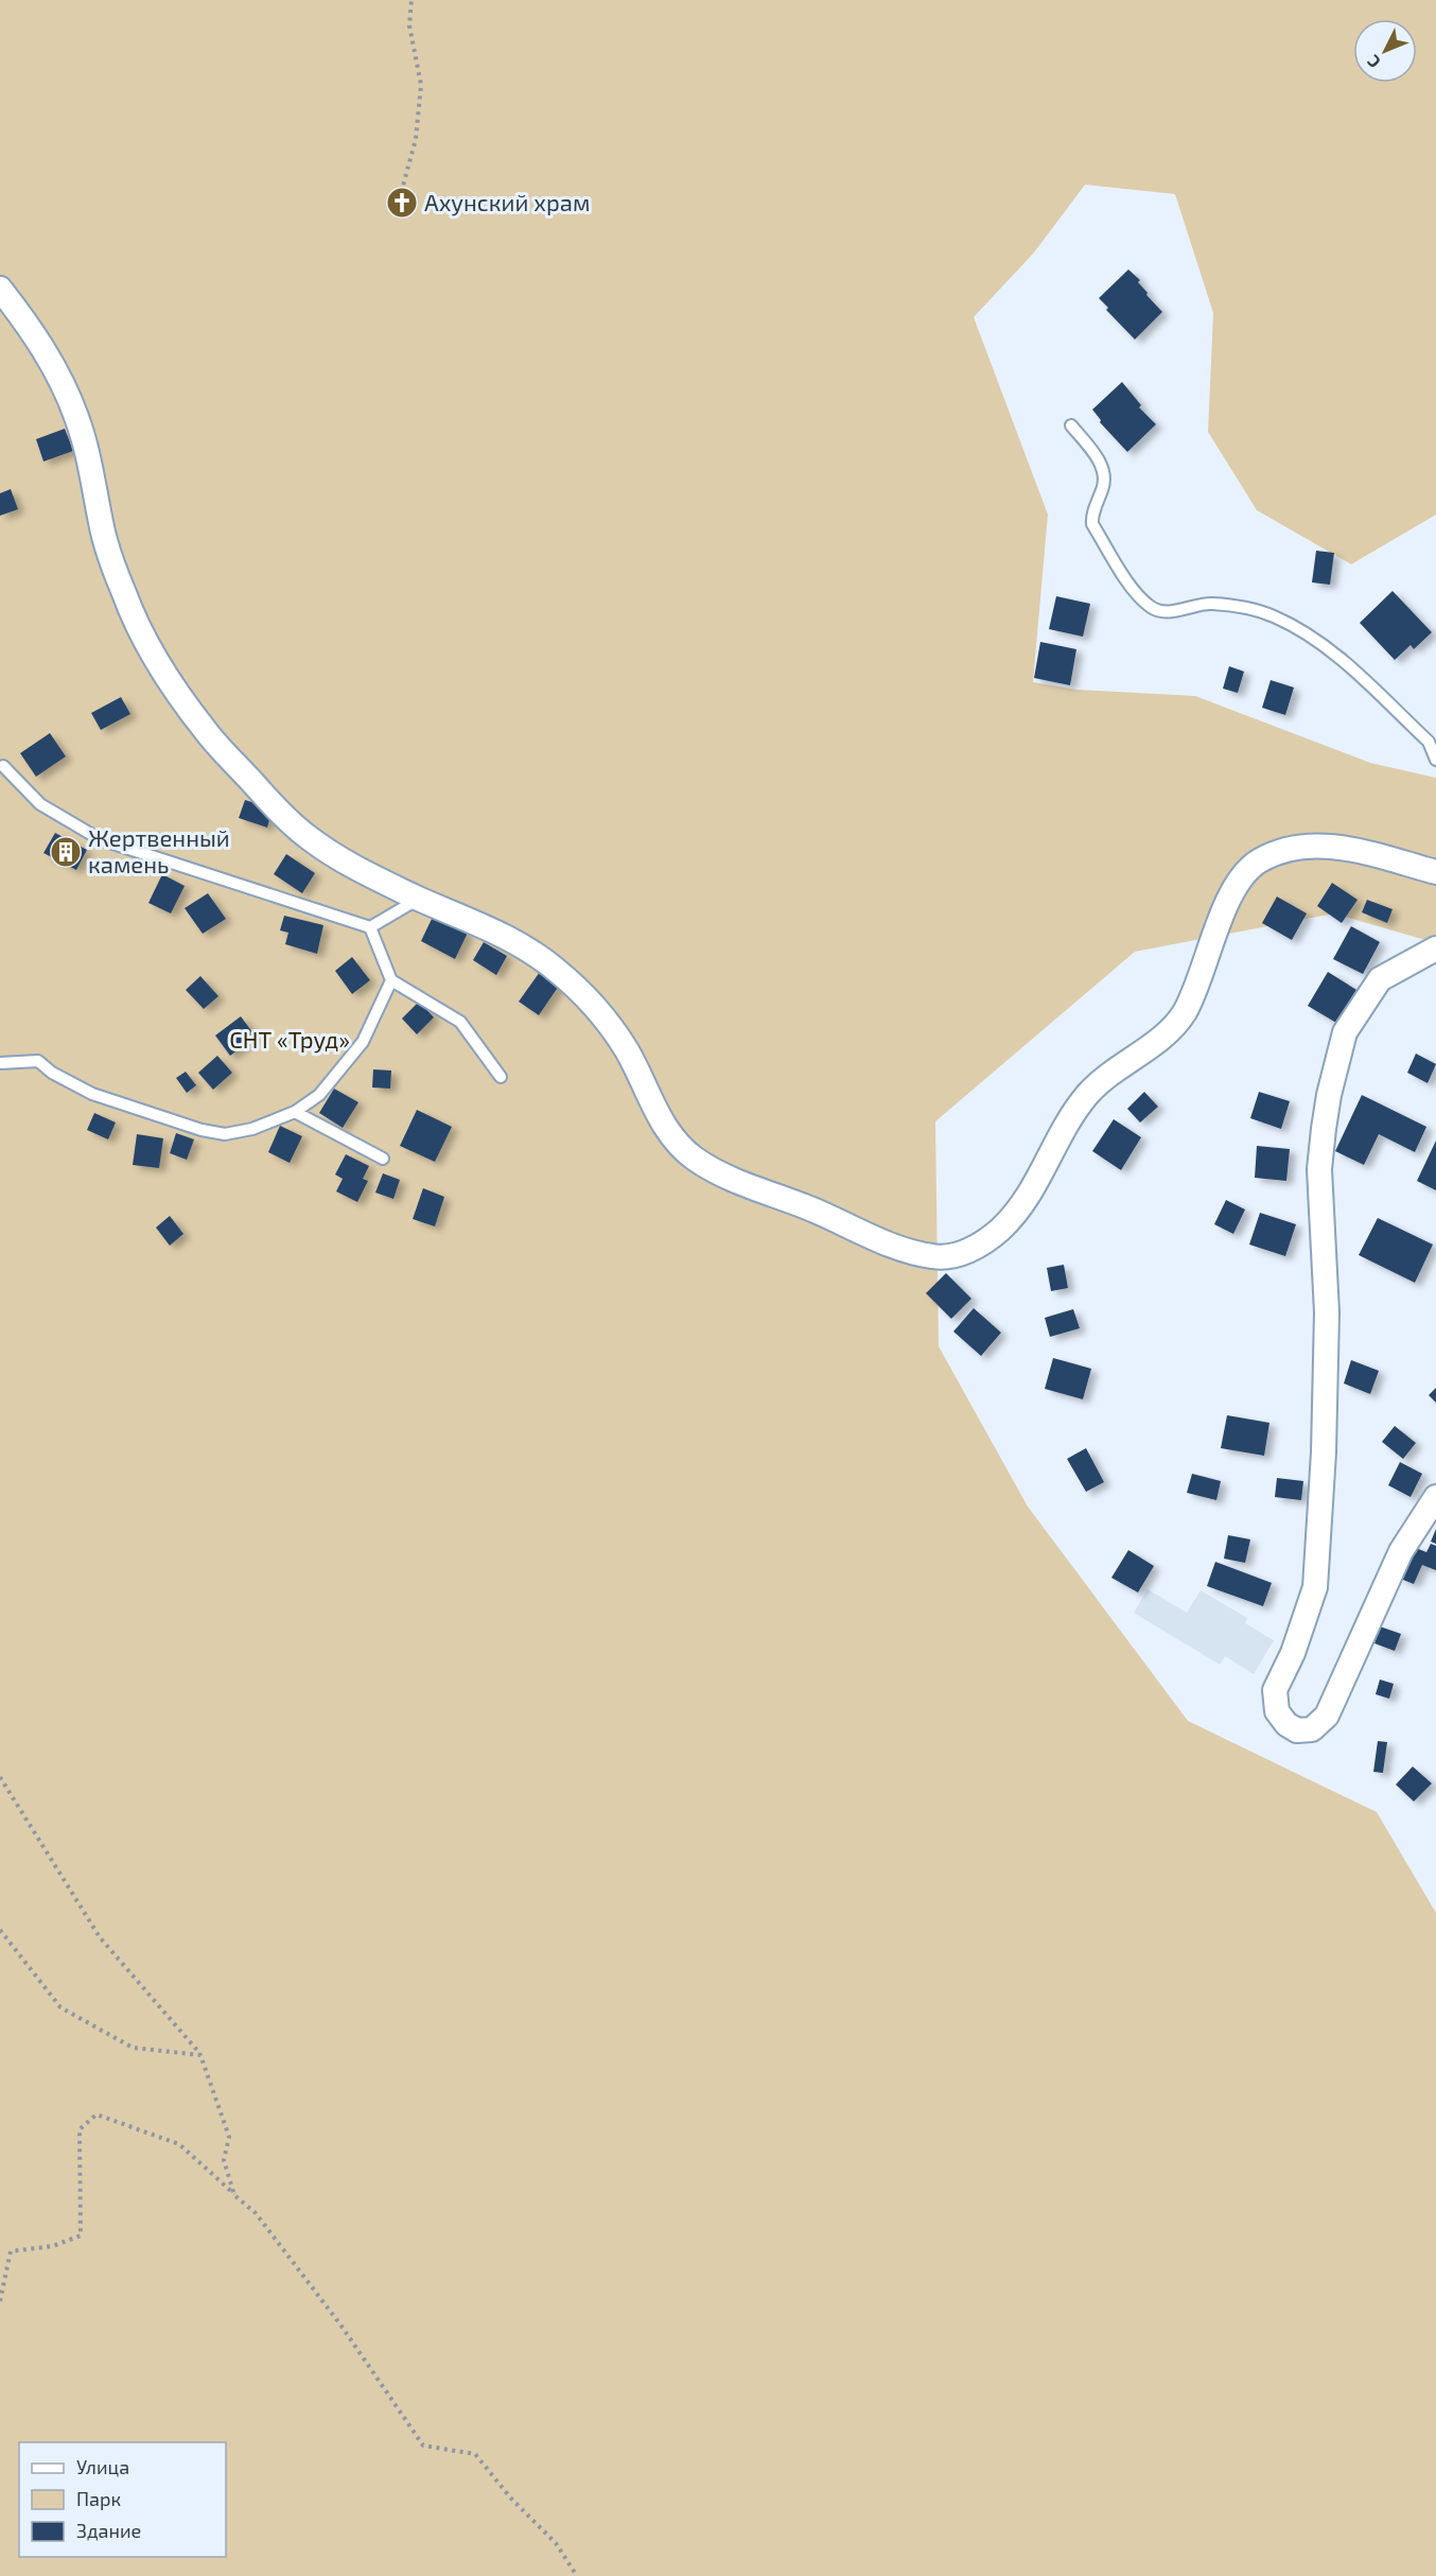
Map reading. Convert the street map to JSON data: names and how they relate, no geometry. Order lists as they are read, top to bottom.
{
  "parks": ["СНТ «Труд»"],
  "places": {
    "church": ["Ахунский храм"],
    "building": ["Жертвенный камень"]
  },
  "legend": ["Улица", "Парк", "Здание"],
  "north": "bottom left"
}
